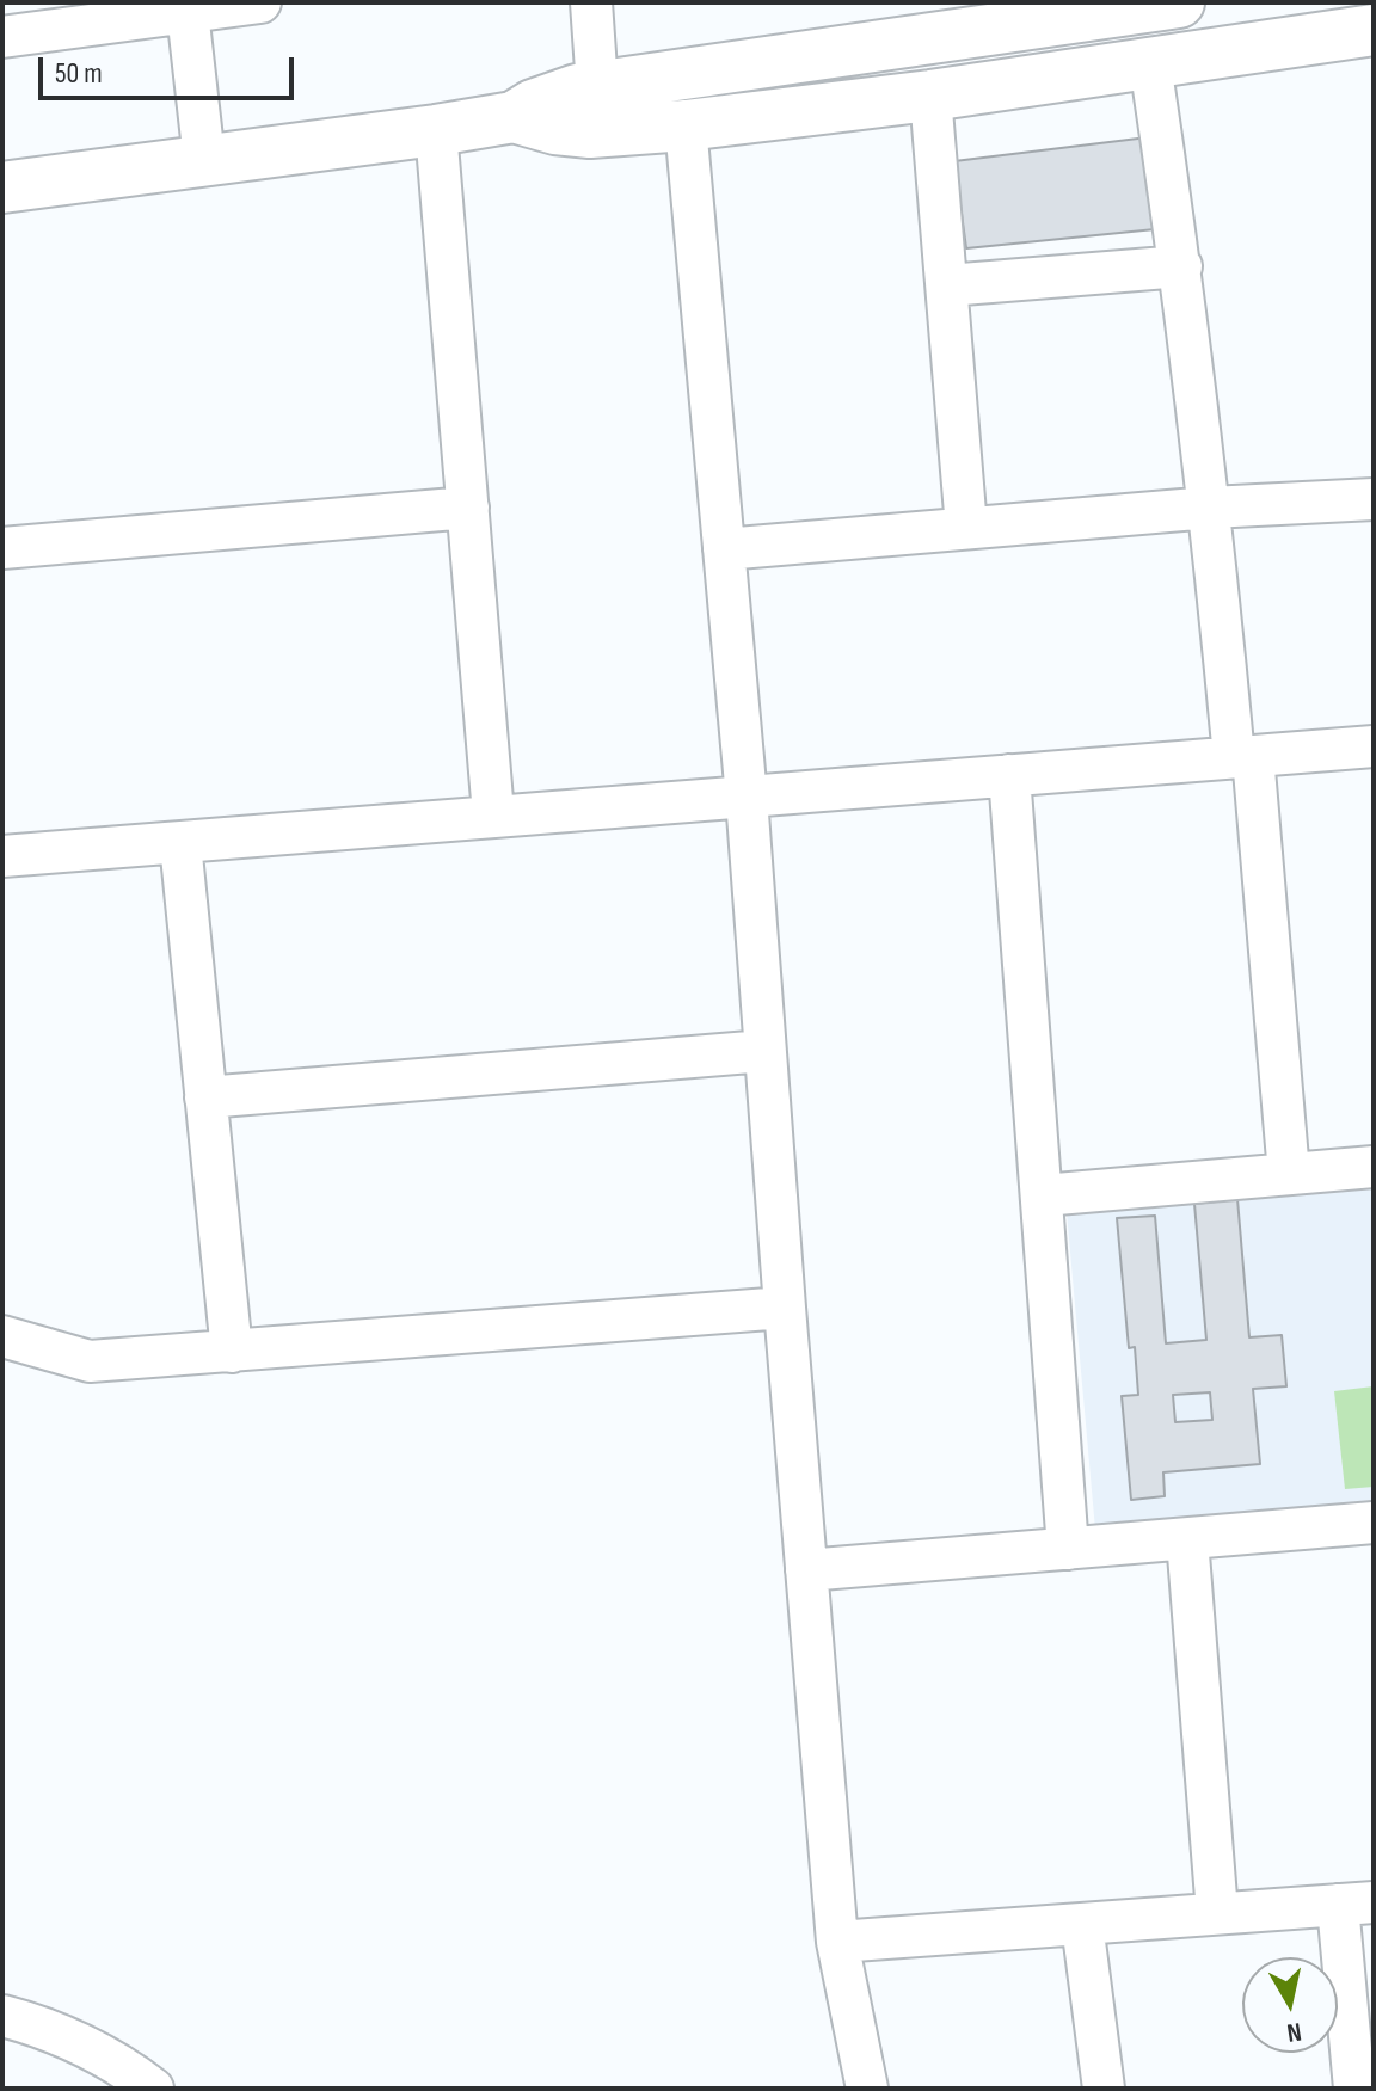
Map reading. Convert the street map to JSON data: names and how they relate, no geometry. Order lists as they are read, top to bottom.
{
  "scale_bar": "50 m",
  "north": "bottom"
}
